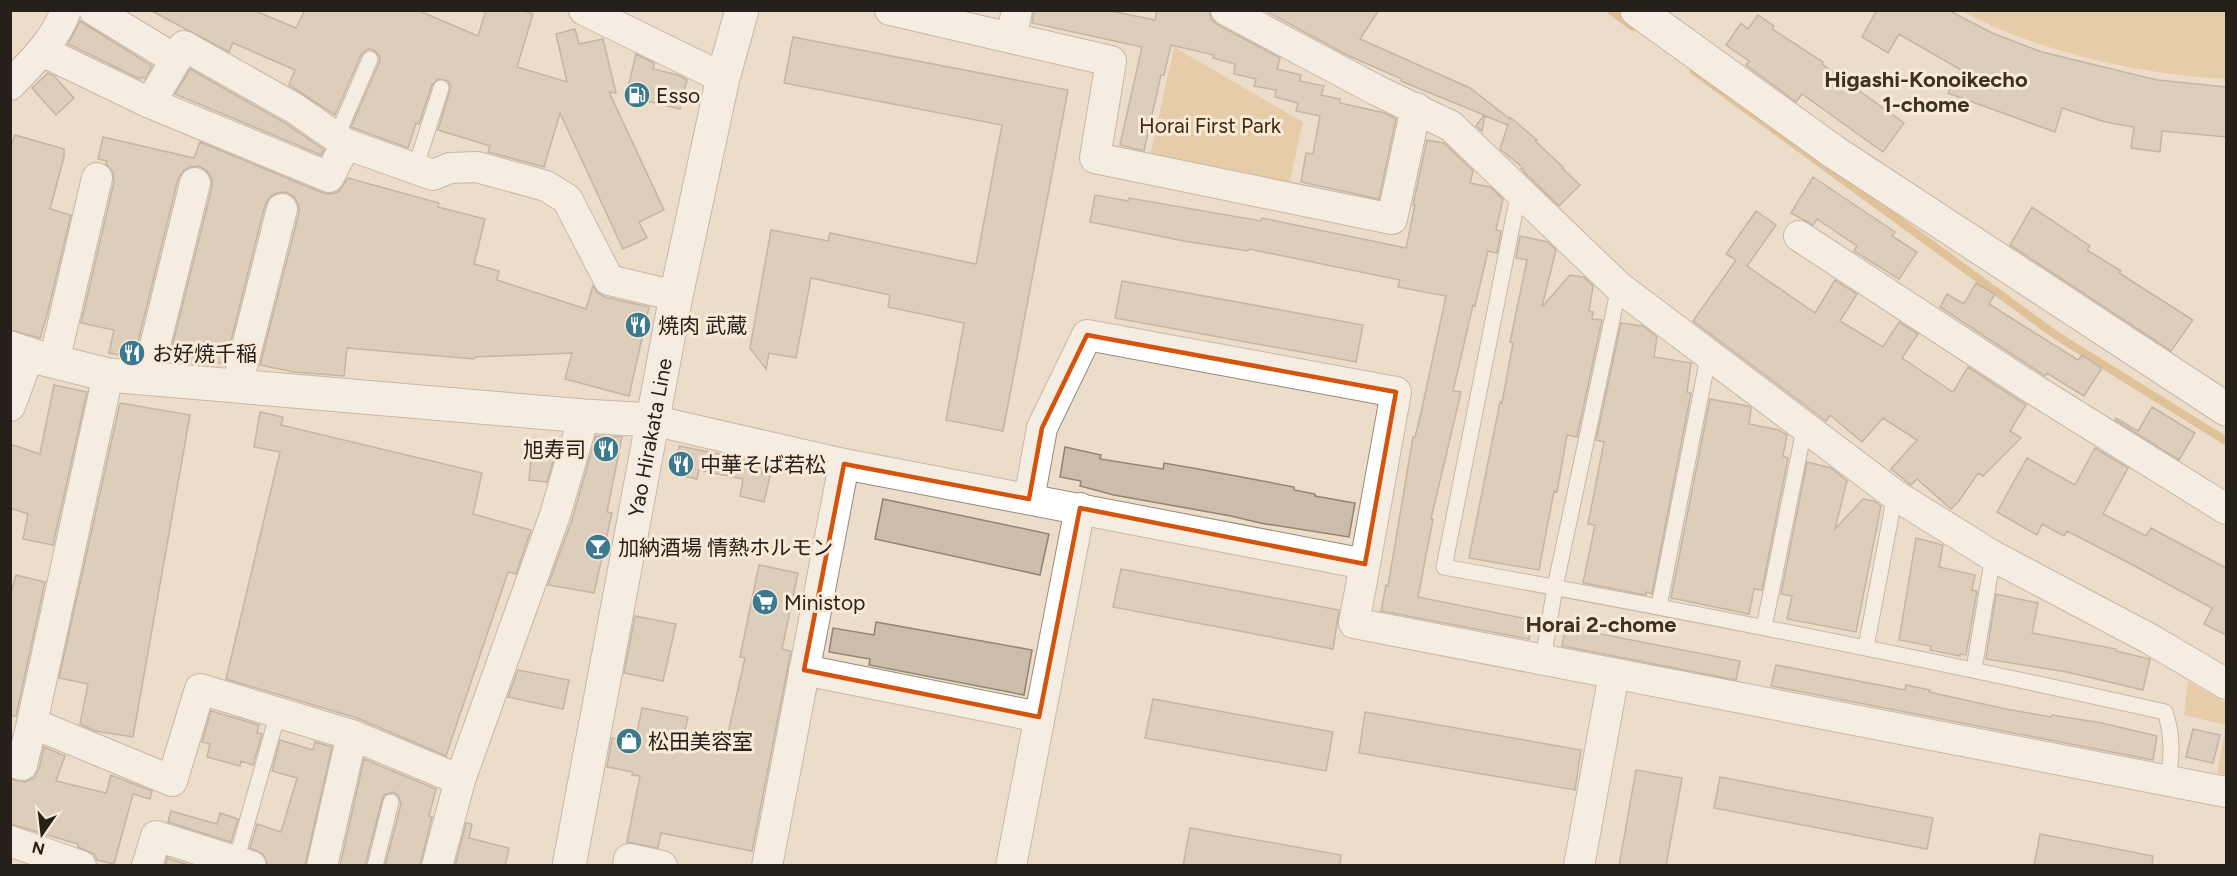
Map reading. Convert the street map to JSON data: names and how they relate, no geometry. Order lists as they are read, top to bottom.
{
  "streets": {
    "street": ["Yao Hirakata Line"]
  },
  "districts": ["Higashi-Konoikecho 1-chome", "Horai 2-chome"],
  "parks": ["Horai First Park"],
  "places": {
    "fuel station": ["Esso"],
    "restaurant": [
      "焼肉 武蔵",
      "お好焼千稲",
      "旭寿司",
      "中華そば若松"
    ],
    "bar": ["加納酒場 情熱ホルモン"],
    "supermarket": ["Ministop"],
    "shop": ["松田美容室"]
  },
  "north": "bottom"
}
